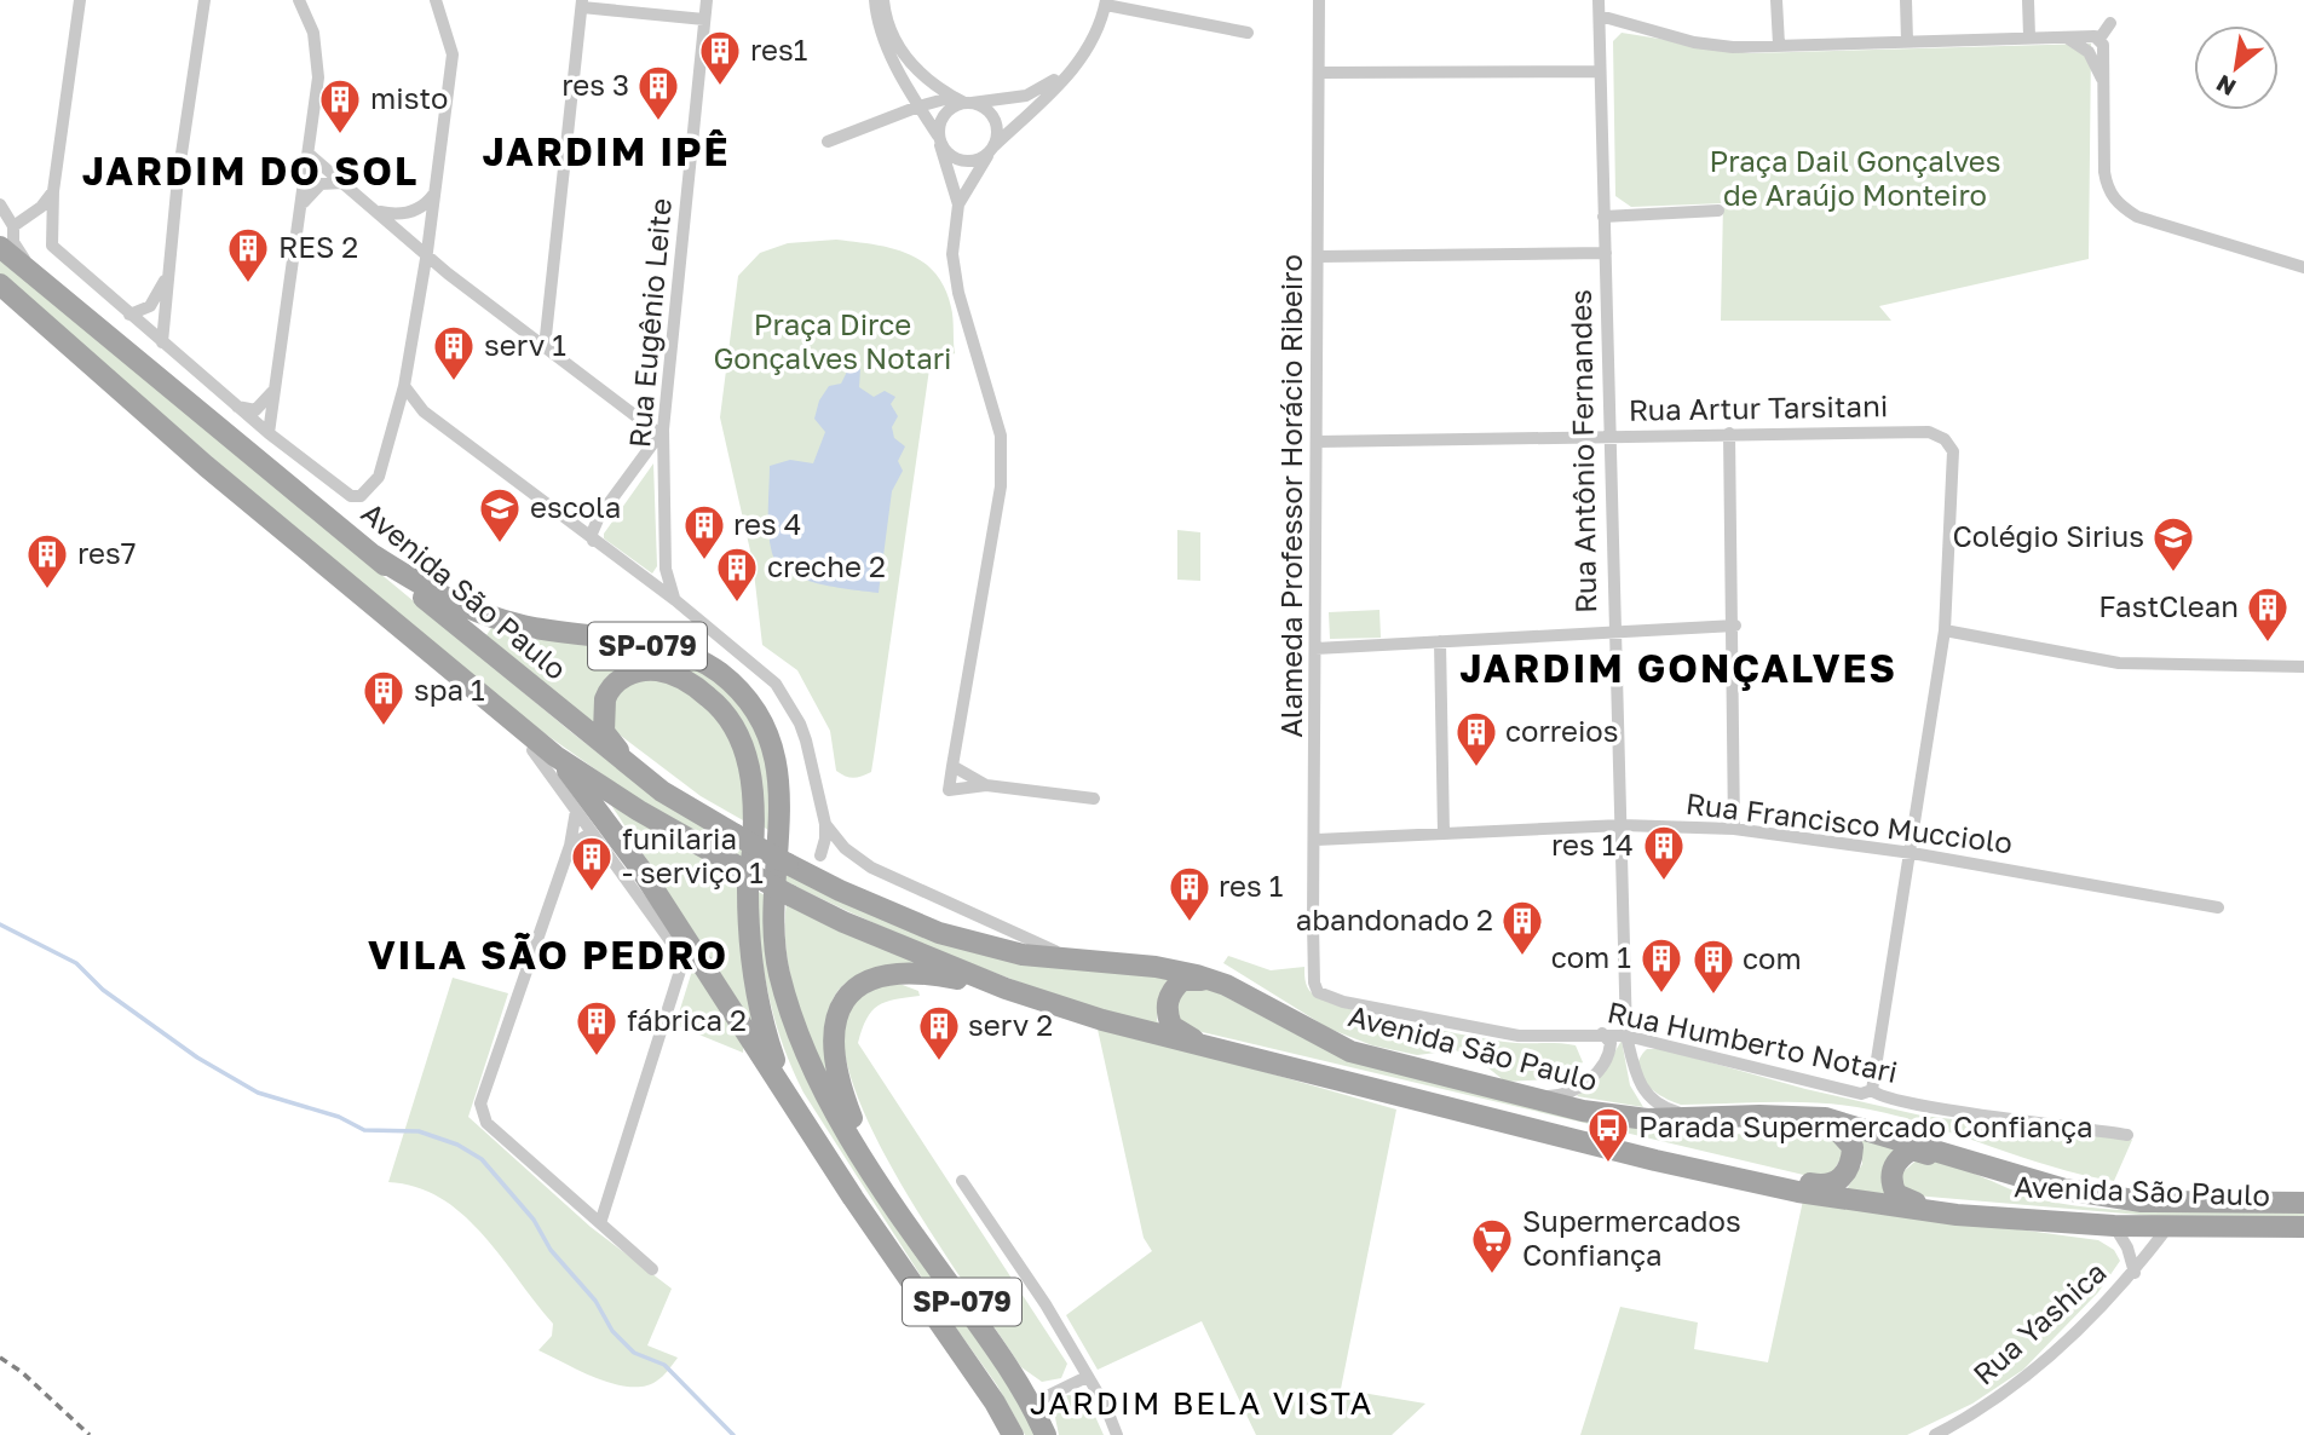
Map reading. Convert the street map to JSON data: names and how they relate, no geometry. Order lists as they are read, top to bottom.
{
  "streets": {
    "main road": ["Avenida São Paulo", "SP-079"],
    "street": [
      "Rua Eugênio Leite",
      "Rua Artur Tarsitani",
      "Rua Antônio Fernandes",
      "Alameda Professor Horácio Ribeiro",
      "Rua Francisco Mucciolo",
      "Rua Humberto Notari",
      "Rua Yashica"
    ]
  },
  "crossings": [
    ["Rua Artur Tarsitani", "Rua Antônio Fernandes"],
    ["Rua Artur Tarsitani", "Alameda Professor Horácio Ribeiro"],
    ["Rua Antônio Fernandes", "Avenida São Paulo"],
    ["Rua Antônio Fernandes", "Rua Francisco Mucciolo"],
    ["Rua Antônio Fernandes", "Rua Humberto Notari"],
    ["Alameda Professor Horácio Ribeiro", "Rua Francisco Mucciolo"],
    ["Alameda Professor Horácio Ribeiro", "Rua Humberto Notari"],
    ["Avenida São Paulo", "SP-079"],
    ["Avenida São Paulo", "Rua Yashica"]
  ],
  "districts": [
    "JARDIM IPÊ",
    "JARDIM DO SOL",
    "JARDIM GONÇALVES",
    "VILA SÃO PEDRO",
    "JARDIM BELA VISTA"
  ],
  "parks": ["Praça Dail Gonçalves de Araújo Monteiro", "Praça Dirce Gonçalves Notari"],
  "places": {
    "building": [
      "res1",
      "res 3",
      "misto",
      "RES 2",
      "serv 1",
      "res 4",
      "res7",
      "creche 2",
      "FastClean",
      "spa 1",
      "correios",
      "res 14",
      "funilaria - serviço 1",
      "res 1",
      "abandonado 2",
      "com 1",
      "com",
      "fábrica 2",
      "serv 2"
    ],
    "school or university": ["escola", "Colégio Sirius"],
    "bus stop": ["Parada Supermercado Confiança"],
    "supermarket": ["Supermercados Confiança"]
  },
  "north": "bottom left"
}
